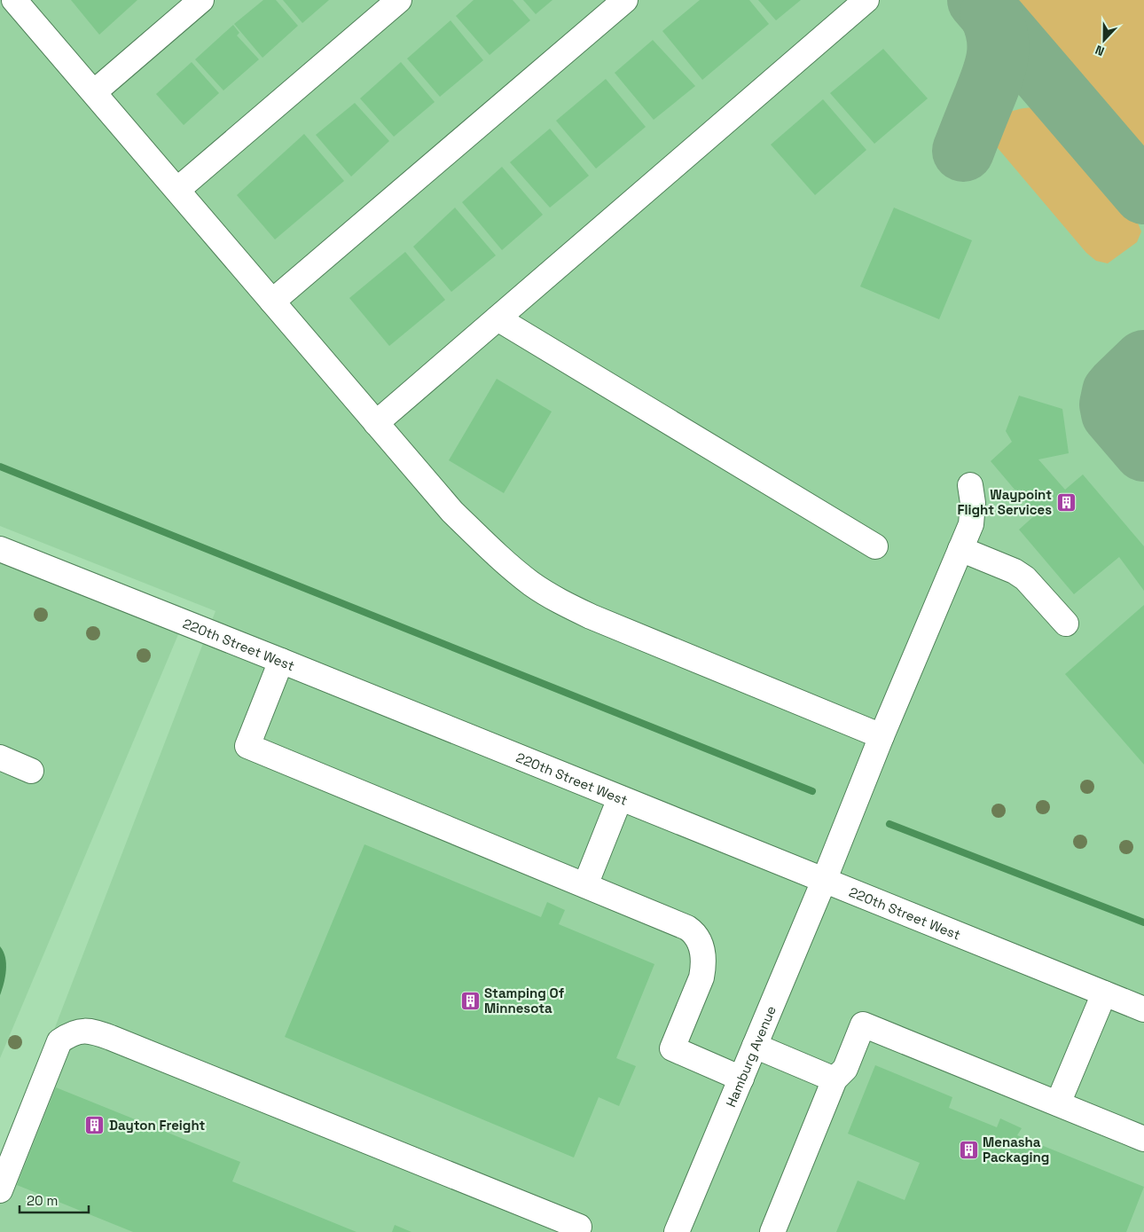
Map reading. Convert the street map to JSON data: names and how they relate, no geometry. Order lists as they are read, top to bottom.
{
  "streets": {
    "street": ["220th Street West", "Hamburg Avenue"]
  },
  "crossings": [
    ["220th Street West", "Hamburg Avenue"]
  ],
  "places": {
    "building": [
      "Waypoint Flight Services",
      "Stamping Of Minnesota",
      "Dayton Freight",
      "Menasha Packaging"
    ]
  },
  "scale_bar": "20 m",
  "north": "bottom"
}
